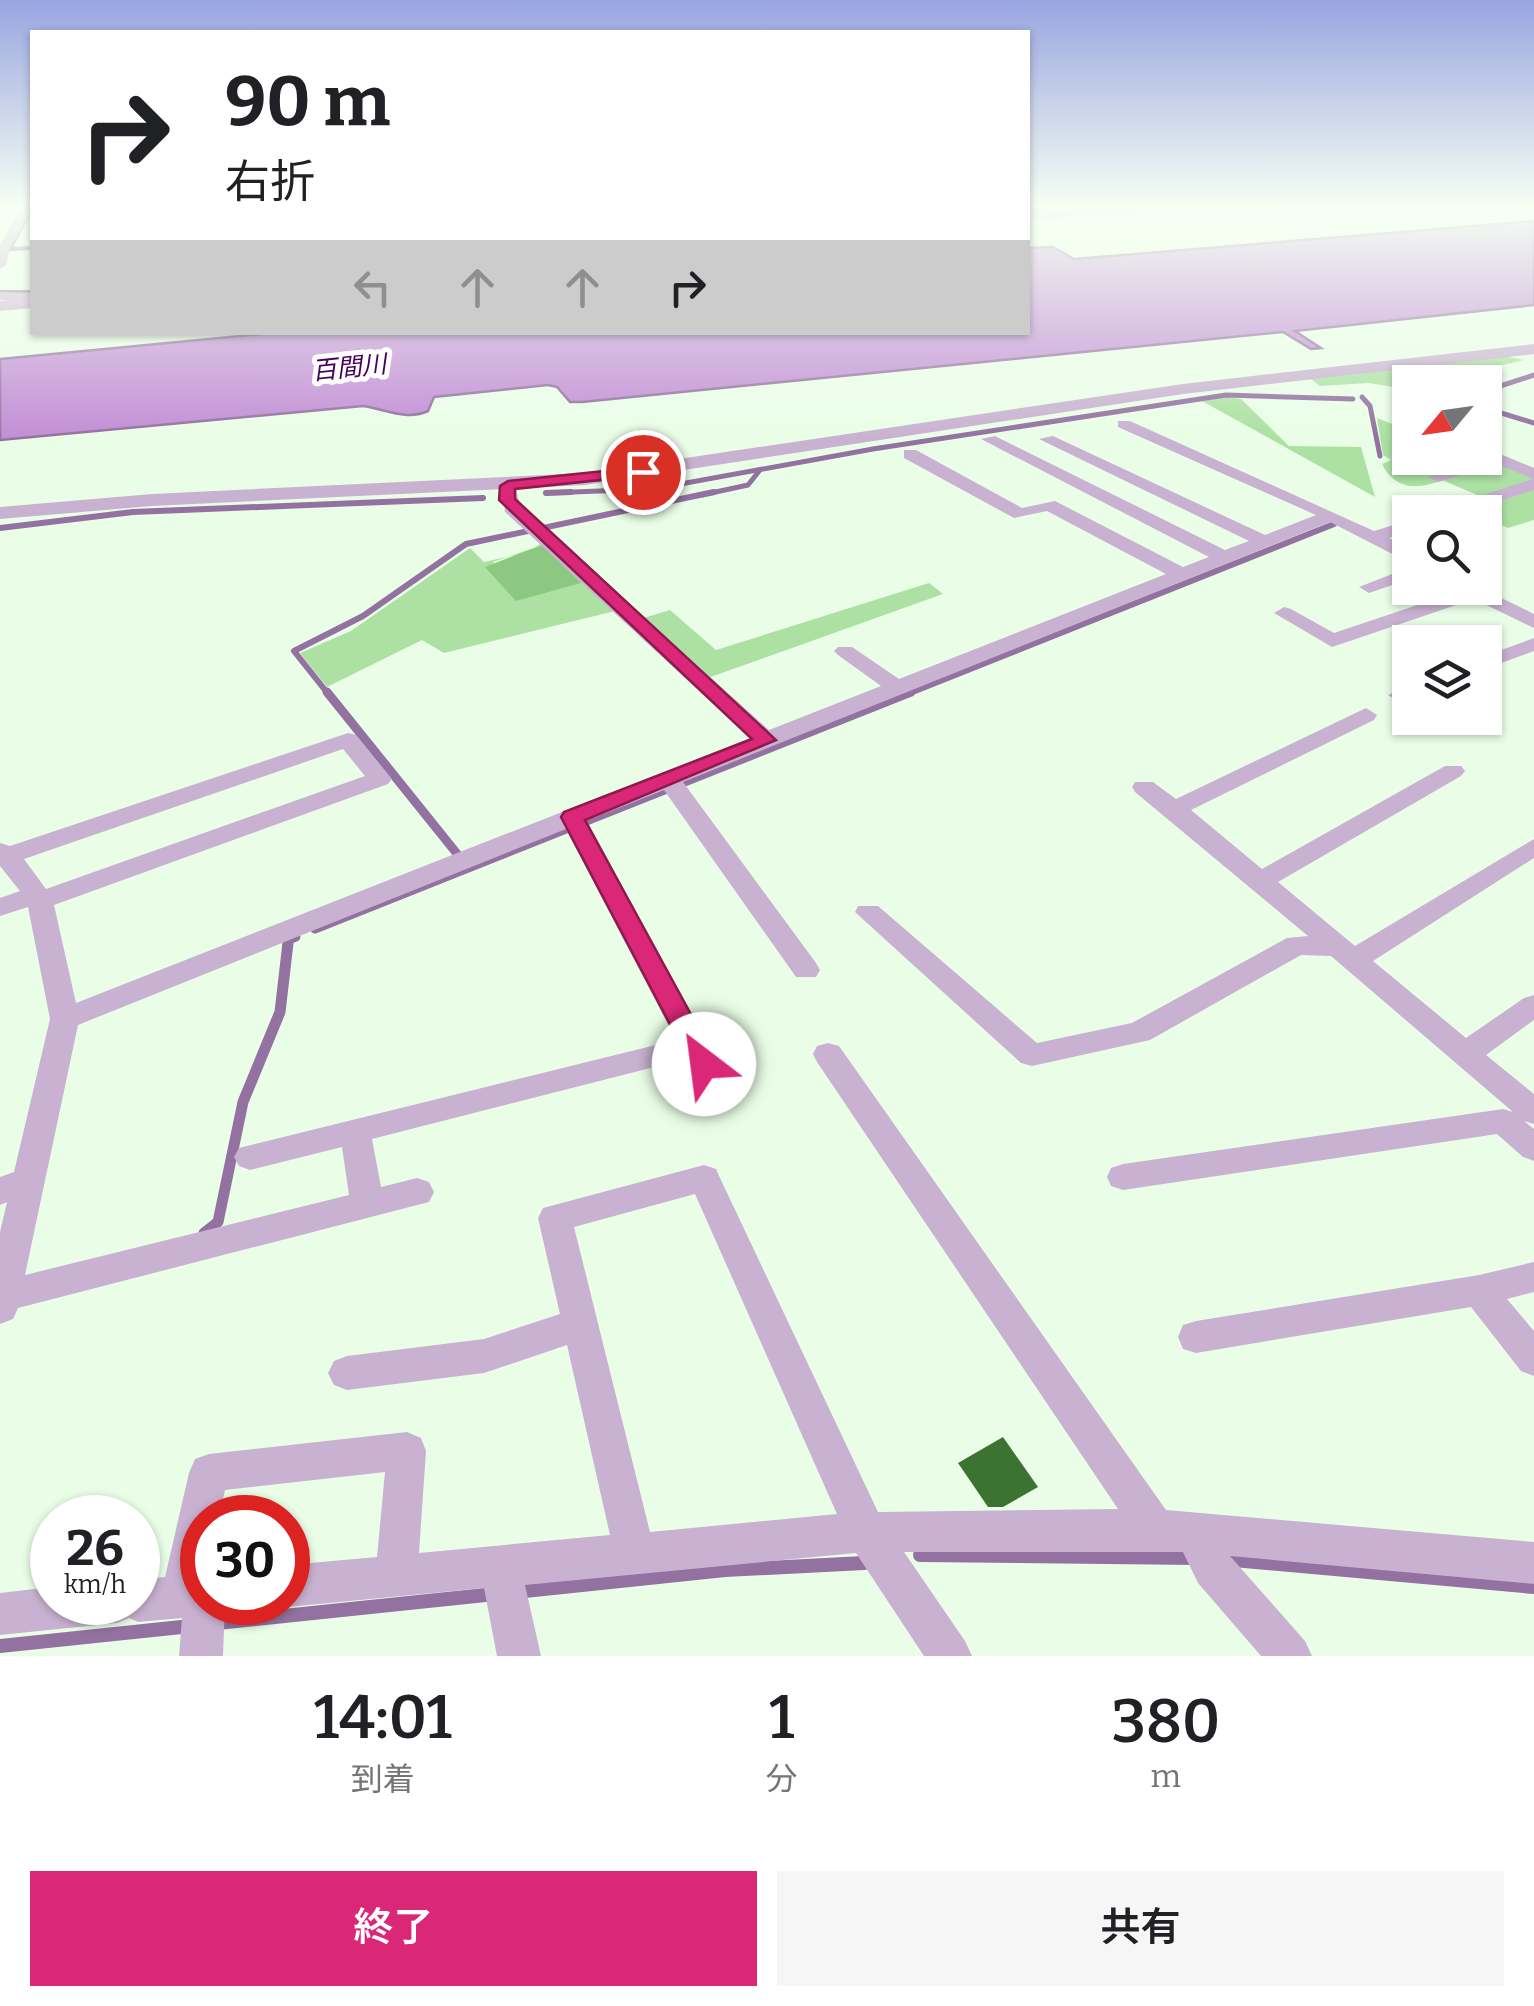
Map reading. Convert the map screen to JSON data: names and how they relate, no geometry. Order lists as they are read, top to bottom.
{
  "water": ["百間川"],
  "north": "bottom left",
  "page": {
    "turn": ["90 m", "右折"],
    "speed": "26 km/h",
    "limit": "30",
    "eta": [
      "14:01",
      "到着",
      "1",
      "分",
      "380",
      "m"
    ],
    "buttons": ["終了", "共有"]
  }
}
